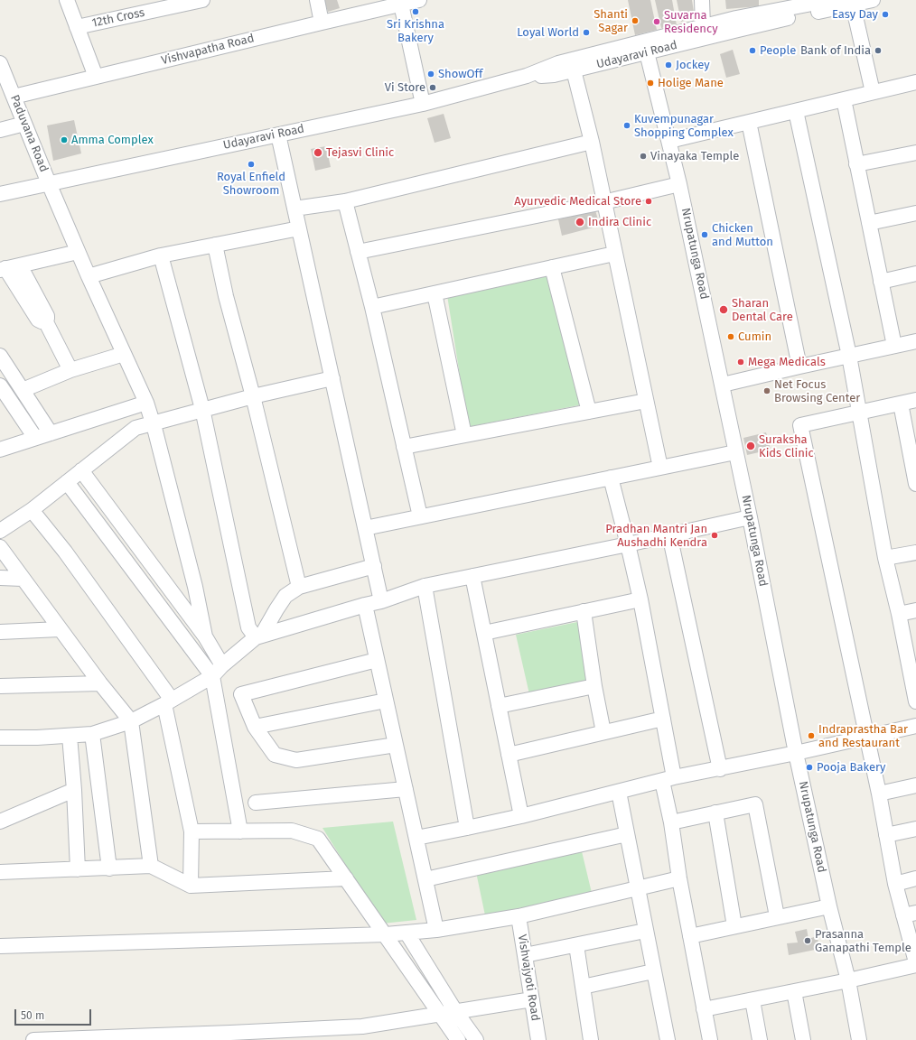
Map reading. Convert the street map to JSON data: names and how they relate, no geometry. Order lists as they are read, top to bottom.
{
  "streets": {
    "street": [
      "12th Cross",
      "Vishvapatha Road",
      "Udayaravi Road",
      "Paduvana Road",
      "Nrupatunga Road",
      "Vishvajyoti Road"
    ]
  },
  "crossings": [
    ["Vishvapatha Road", "Paduvana Road"],
    ["Udayaravi Road", "Paduvana Road"],
    ["Udayaravi Road", "Nrupatunga Road"]
  ],
  "places": [
    "Sri Krishna Bakery",
    "Easy Day",
    "Shanti Sagar",
    "Suvarna Residency",
    "Loyal World",
    "People",
    "Bank of India",
    "Jockey",
    "ShowOff",
    "Holige Mane",
    "Vi Store",
    "Kuvempunagar Shopping Complex",
    "Amma Complex",
    "Tejasvi Clinic",
    "Vinayaka Temple",
    "Royal Enfield Showroom",
    "Ayurvedic Medical Store",
    "Indira Clinic",
    "Chicken and Mutton",
    "Sharan Dental Care",
    "Cumin",
    "Mega Medicals",
    "Net Focus Browsing Center",
    "Suraksha Kids Clinic",
    "Pradhan Mantri Jan Aushadhi Kendra",
    "Indraprastha Bar and Restaurant",
    "Pooja Bakery",
    "Prasanna Ganapathi Temple"
  ],
  "scale_bar": "50 m"
}
